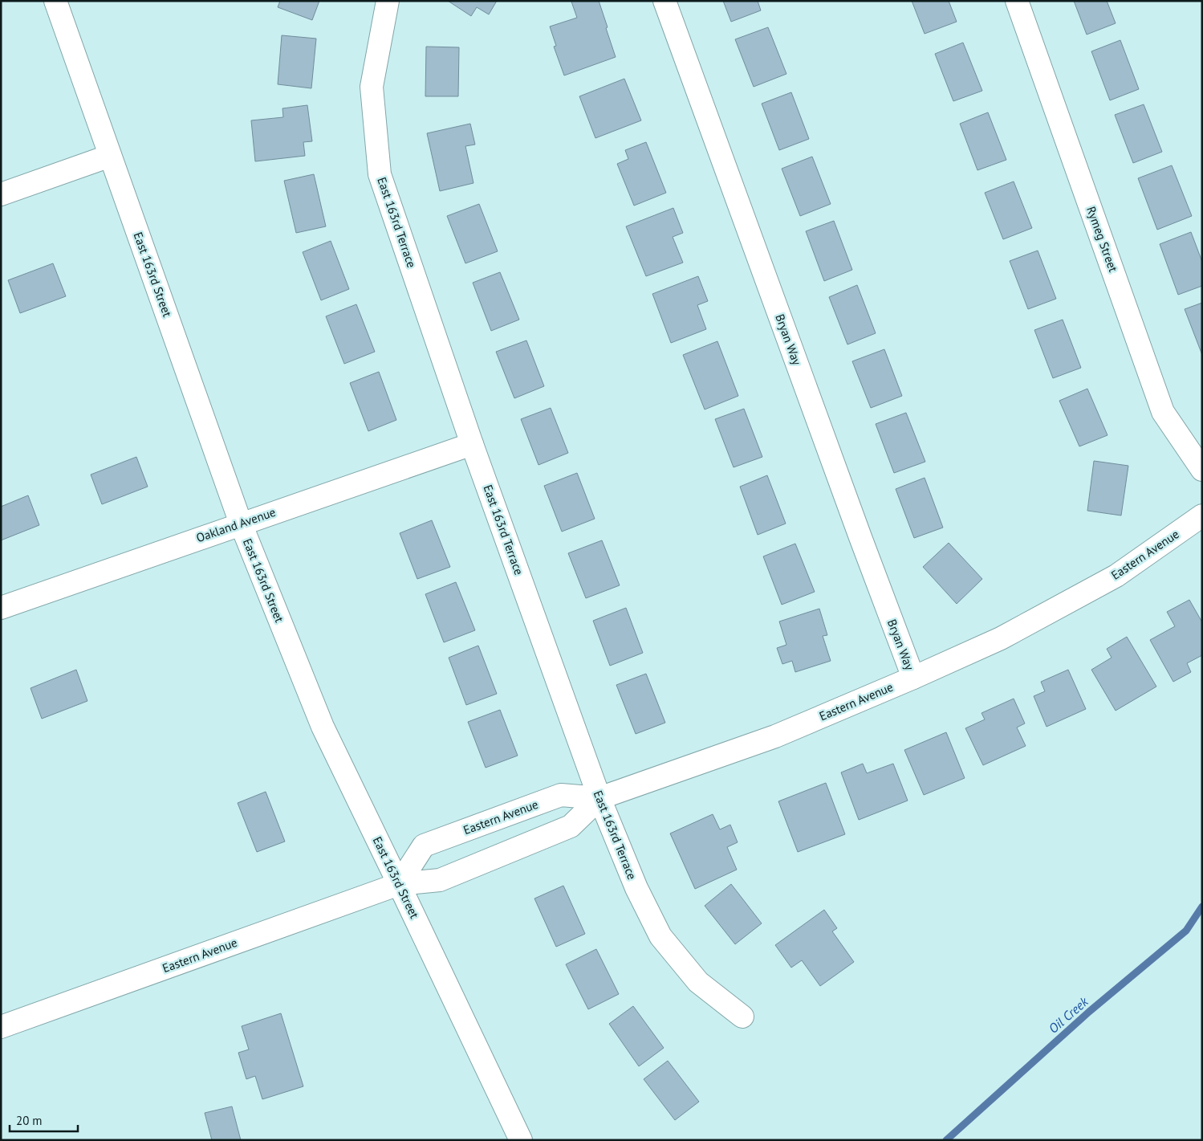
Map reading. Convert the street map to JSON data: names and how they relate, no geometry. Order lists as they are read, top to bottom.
{
  "streets": {
    "street": [
      "East 163rd Terrace",
      "Rymeg Street",
      "East 163rd Street",
      "Bryan Way",
      "Oakland Avenue",
      "Eastern Avenue"
    ]
  },
  "crossings": [
    ["East 163rd Terrace", "Oakland Avenue"],
    ["East 163rd Terrace", "Eastern Avenue"],
    ["East 163rd Street", "Oakland Avenue"],
    ["East 163rd Street", "Eastern Avenue"],
    ["Bryan Way", "Eastern Avenue"]
  ],
  "water": ["Oil Creek"],
  "scale_bar": "20 m"
}
